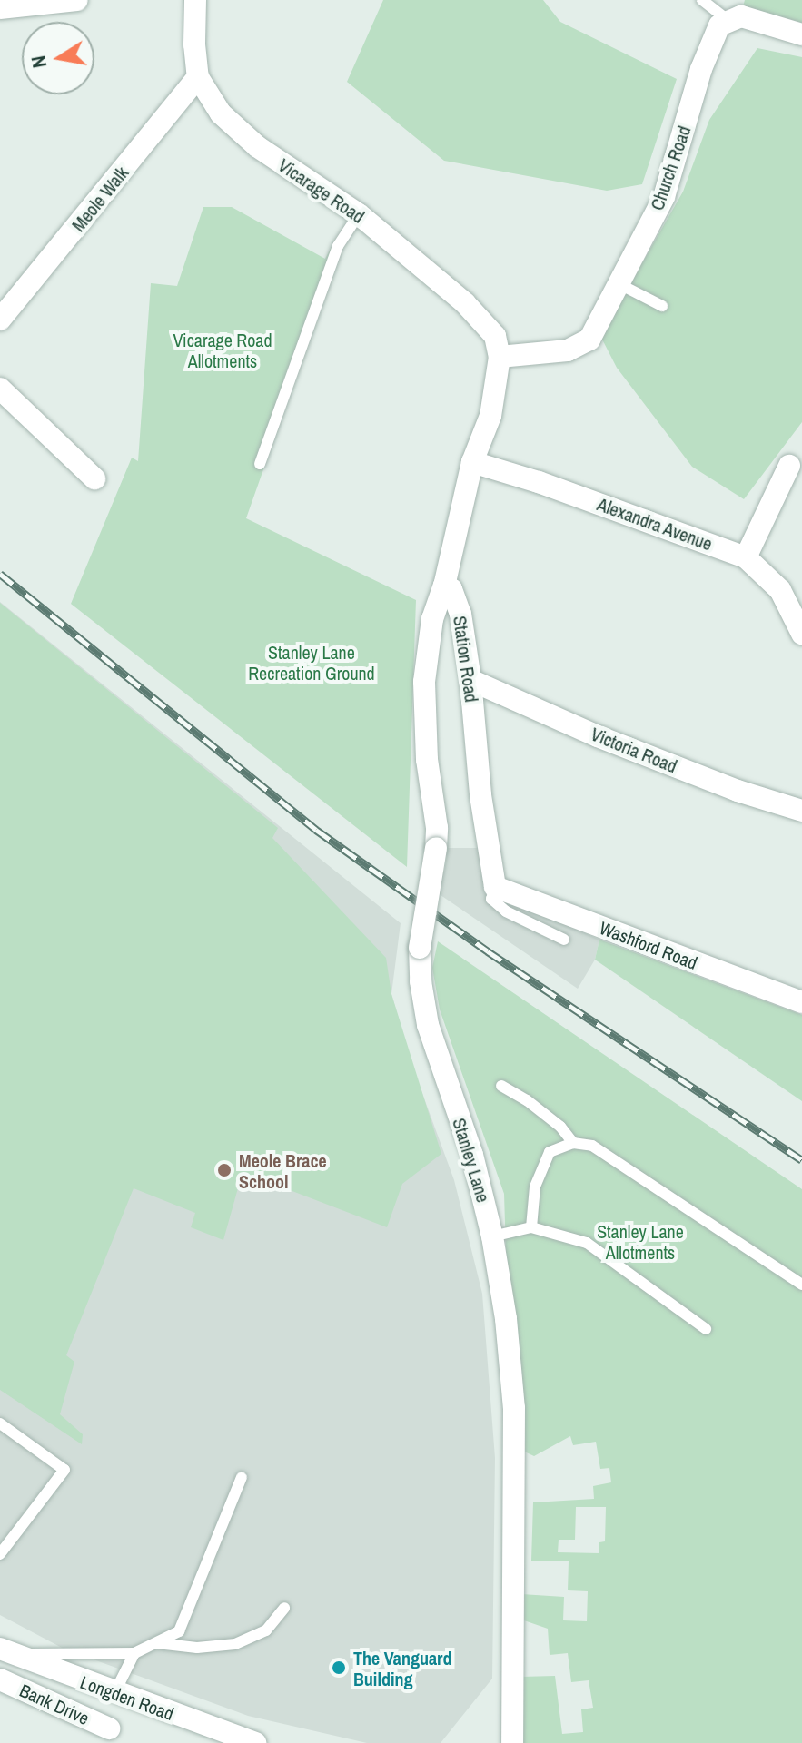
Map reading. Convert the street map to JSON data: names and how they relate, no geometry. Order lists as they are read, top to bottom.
{
  "streets": {
    "street": [
      "Church Road",
      "Vicarage Road",
      "Meole Walk",
      "Alexandra Avenue",
      "Station Road",
      "Victoria Road",
      "Washford Road",
      "Stanley Lane",
      "Longden Road",
      "Bank Drive"
    ]
  },
  "crossings": [
    ["Church Road", "Vicarage Road"],
    ["Vicarage Road", "Meole Walk"],
    ["Station Road", "Victoria Road"],
    ["Station Road", "Washford Road"],
    ["Station Road", "Stanley Lane"]
  ],
  "parks": ["Vicarage Road Allotments", "Stanley Lane Recreation Ground", "Stanley Lane Allotments"],
  "places": ["Meole Brace School", "The Vanguard Building"],
  "north": "left"
}
